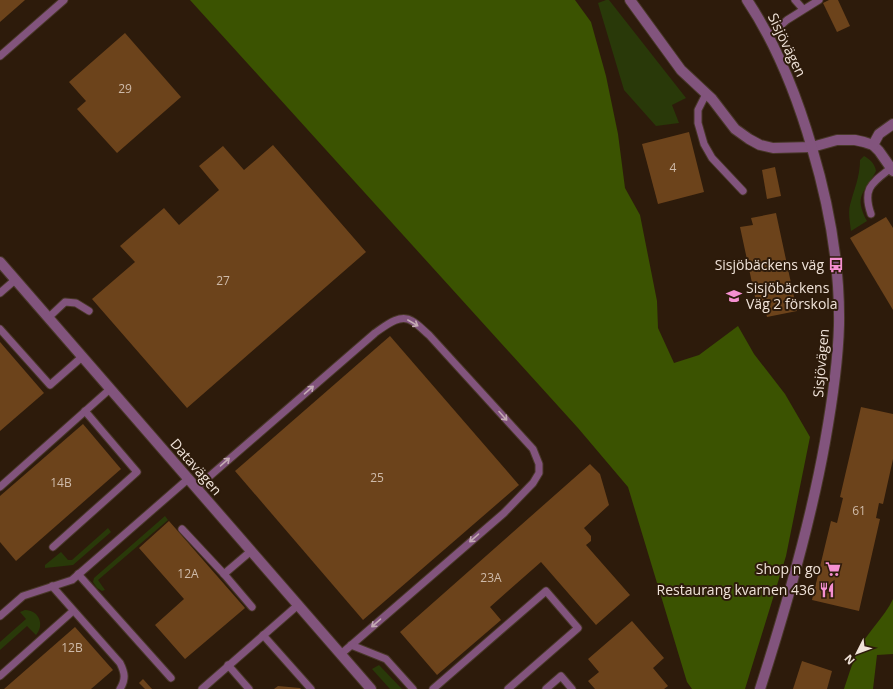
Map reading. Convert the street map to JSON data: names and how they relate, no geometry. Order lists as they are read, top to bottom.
{
  "streets": {
    "street": ["Sisjövägen", "Datavägen"]
  },
  "places": {
    "bus stop": ["Sisjöbäckens väg"],
    "school or university": ["Sisjöbäckens Väg 2 förskola"],
    "supermarket": ["Shop n go"],
    "restaurant": ["Restaurang kvarnen 436"]
  },
  "house_numbers": [
    "29",
    "4",
    "27",
    "25",
    "14B",
    "61",
    "12A",
    "23A",
    "12B"
  ],
  "north": "bottom left"
}
